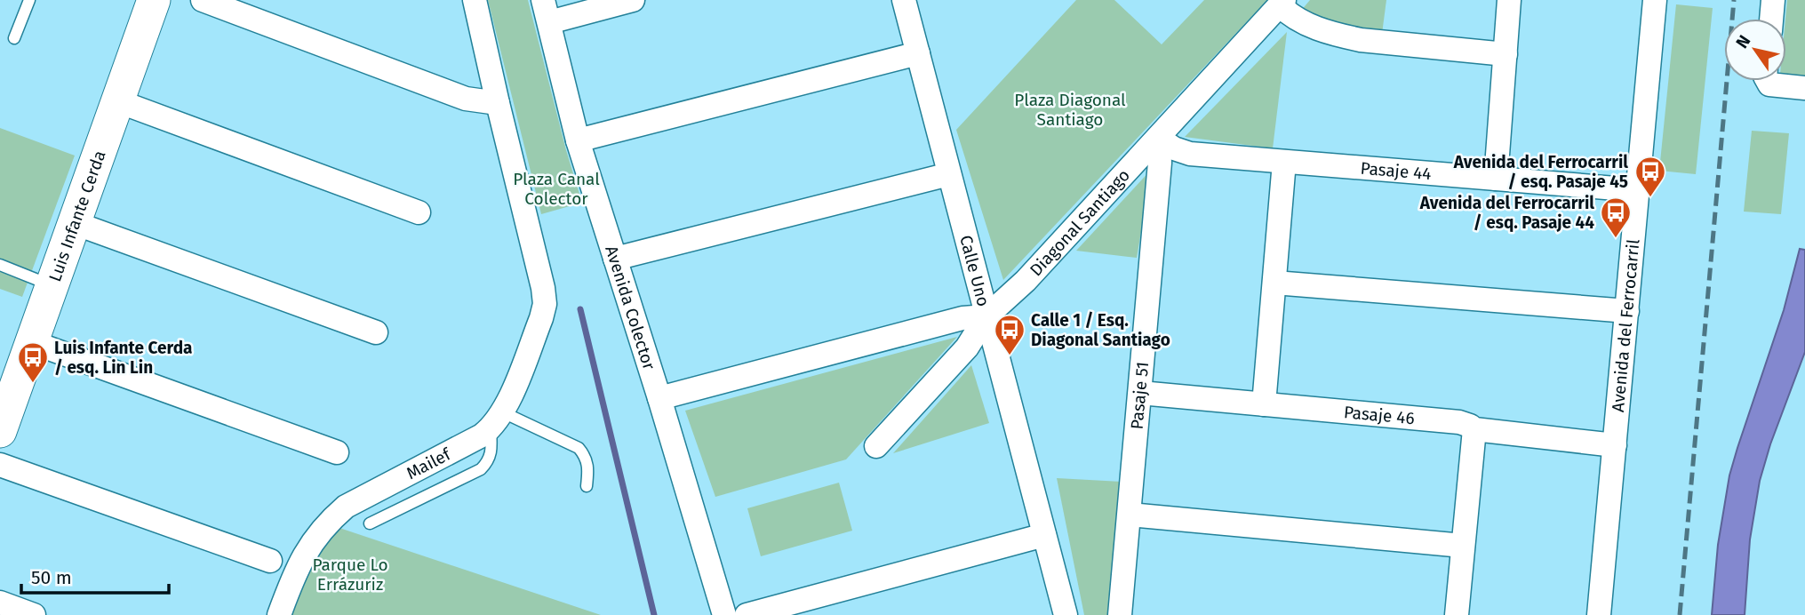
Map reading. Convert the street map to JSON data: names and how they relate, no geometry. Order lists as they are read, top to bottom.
{
  "streets": {
    "street": [
      "Pasaje 44",
      "Luis Infante Cerda",
      "Diagonal Santiago",
      "Calle Uno",
      "Avenida Colector",
      "Avenida del Ferrocarril",
      "Pasaje 51",
      "Pasaje 46",
      "Mailef"
    ]
  },
  "crossings": [
    ["Pasaje 44", "Diagonal Santiago"],
    ["Pasaje 44", "Avenida del Ferrocarril"],
    ["Pasaje 44", "Pasaje 51"],
    ["Diagonal Santiago", "Calle Uno"],
    ["Diagonal Santiago", "Pasaje 51"],
    ["Avenida del Ferrocarril", "Pasaje 46"],
    ["Pasaje 51", "Pasaje 46"]
  ],
  "parks": ["Plaza Diagonal Santiago", "Plaza Canal Colector", "Parque Lo Errázuriz"],
  "places": {
    "bus stop": [
      "Avenida del Ferrocarril / esq. Pasaje 45",
      "Avenida del Ferrocarril / esq. Pasaje 44",
      "Calle 1 / Esq. Diagonal Santiago",
      "Luis Infante Cerda / esq. Lin Lin"
    ]
  },
  "scale_bar": "50 m",
  "north": "top left"
}
